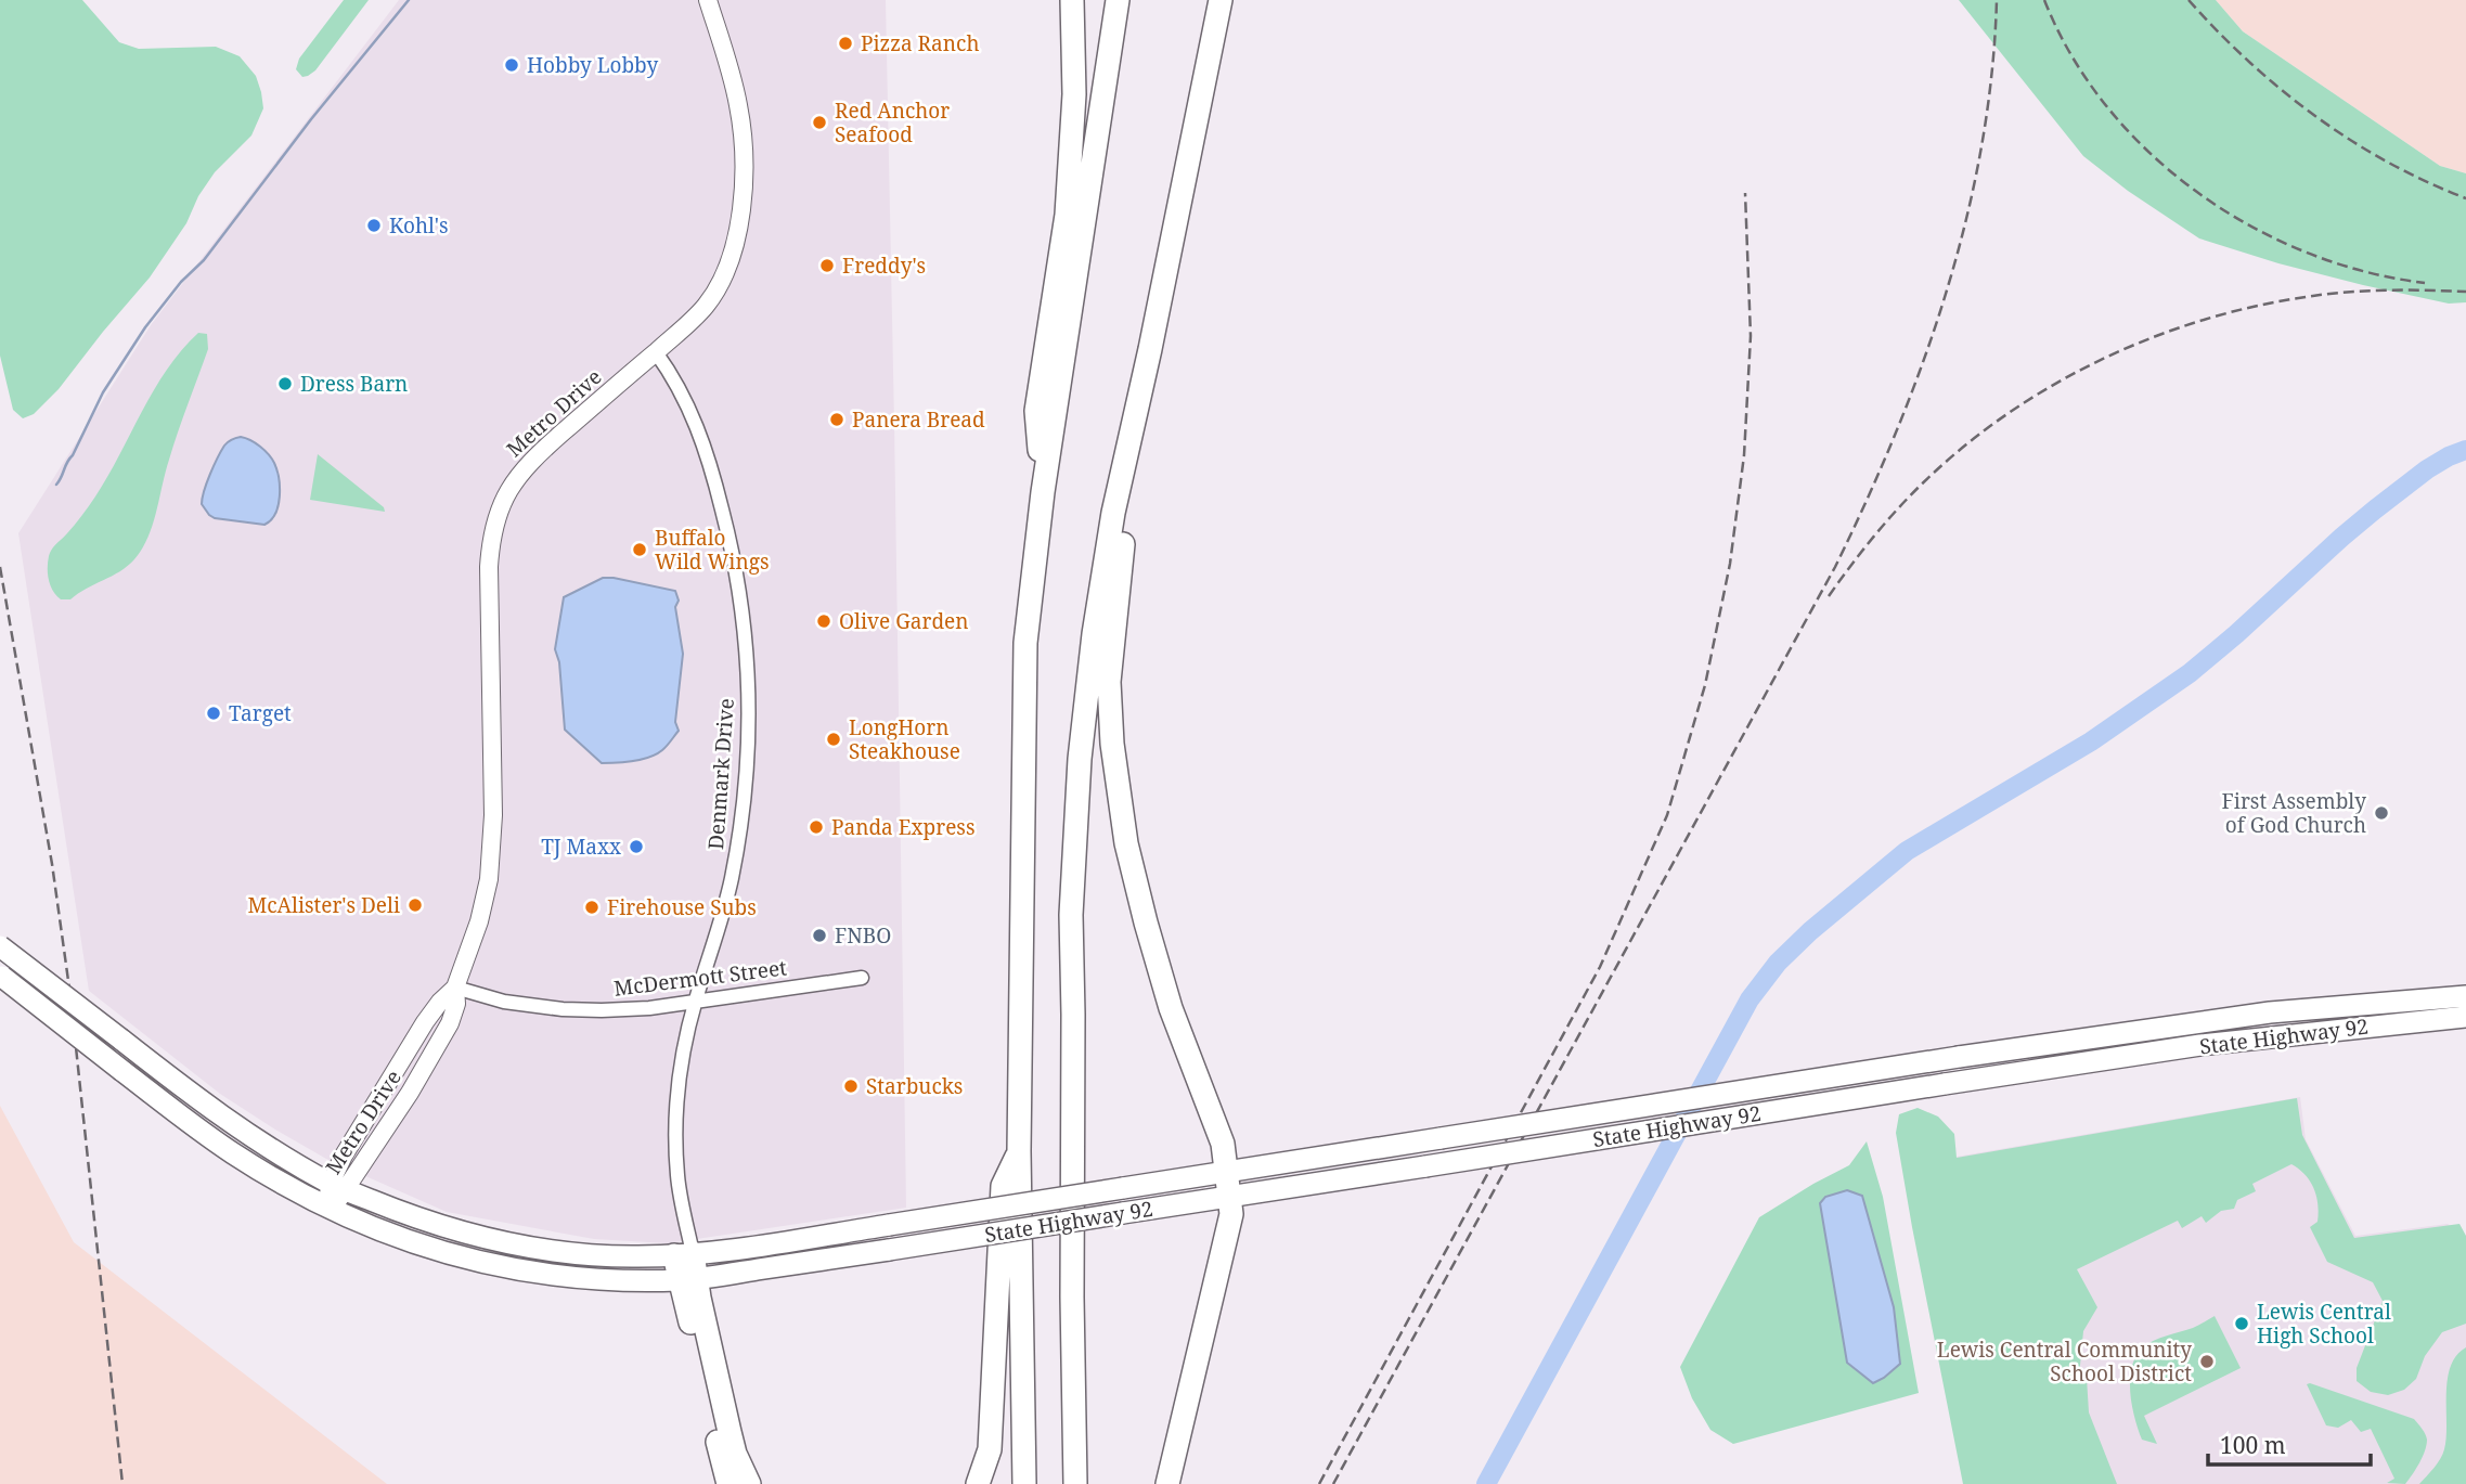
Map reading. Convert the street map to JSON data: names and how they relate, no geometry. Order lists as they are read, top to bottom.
{
  "streets": {
    "main road": ["State Highway 92"],
    "street": ["Metro Drive", "Denmark Drive", "McDermott Street"]
  },
  "crossings": [
    ["Metro Drive", "Denmark Drive"],
    ["Metro Drive", "McDermott Street"],
    ["Metro Drive", "State Highway 92"],
    ["Denmark Drive", "McDermott Street"],
    ["Denmark Drive", "State Highway 92"]
  ],
  "places": [
    "Pizza Ranch",
    "Hobby Lobby",
    "Red Anchor Seafood",
    "Kohl's",
    "Freddy's",
    "Dress Barn",
    "Panera Bread",
    "Buffalo Wild Wings",
    "Olive Garden",
    "Target",
    "LongHorn Steakhouse",
    "First Assembly of God Church",
    "Panda Express",
    "TJ Maxx",
    "McAlister's Deli",
    "Firehouse Subs",
    "FNBO",
    "Starbucks",
    "Lewis Central High School",
    "Lewis Central Community School District"
  ],
  "scale_bar": "100 m"
}
